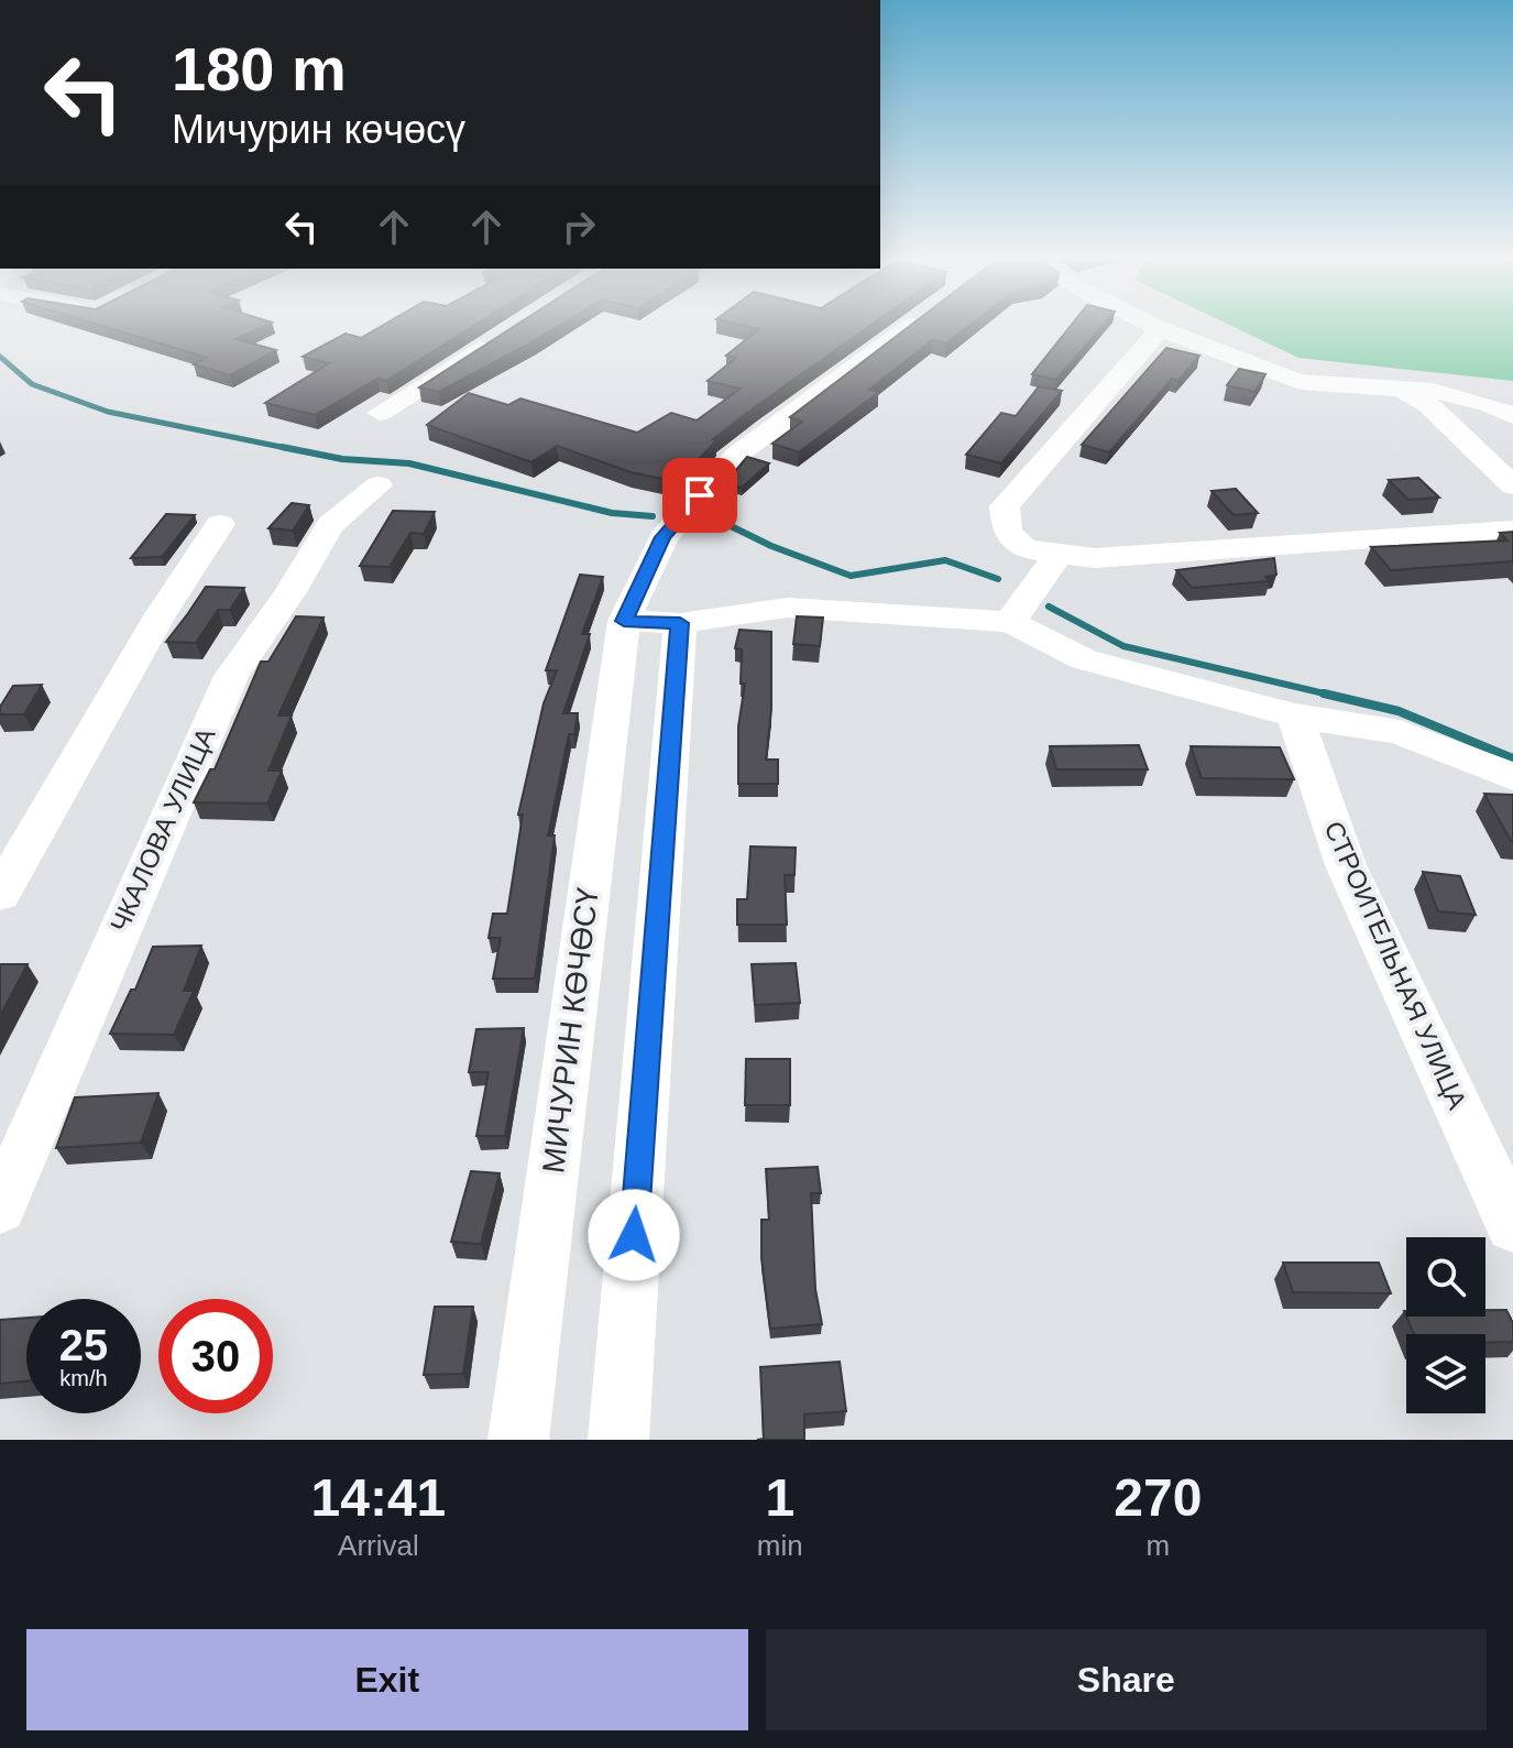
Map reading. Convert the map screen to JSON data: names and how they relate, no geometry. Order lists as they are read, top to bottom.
{
  "streets": {
    "street": ["ЧКАЛОВА УЛИЦА", "СТРОИТЕЛЬНАЯ УЛИЦА", "МИЧУРИН КӨЧӨСҮ"]
  },
  "page": {
    "turn": ["180 m", "Мичурин көчөсү"],
    "speed": "25 km/h",
    "limit": "30",
    "eta": [
      "14:41",
      "Arrival",
      "1",
      "min",
      "270",
      "m"
    ],
    "buttons": ["Exit", "Share"]
  }
}
